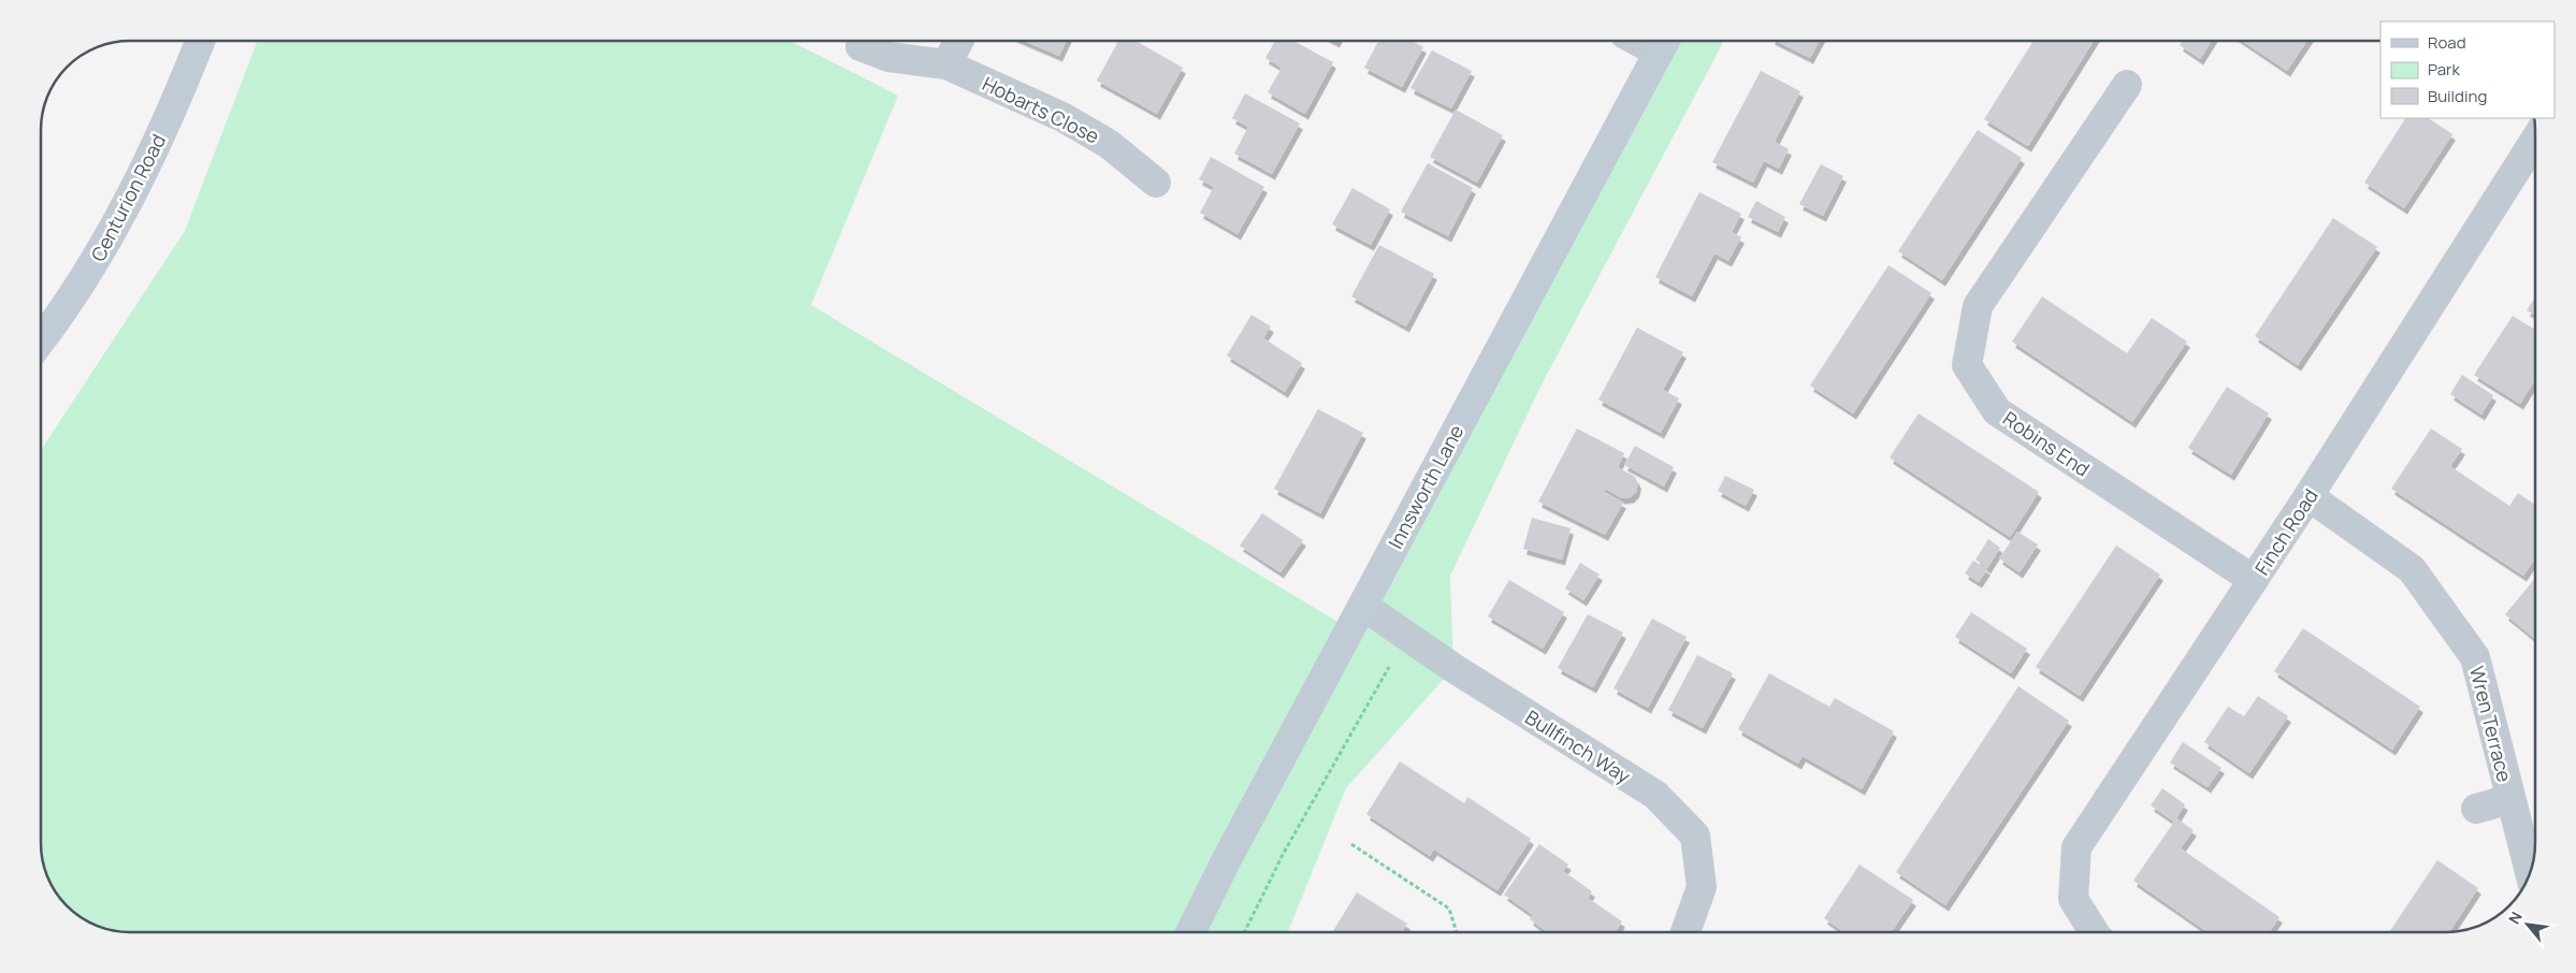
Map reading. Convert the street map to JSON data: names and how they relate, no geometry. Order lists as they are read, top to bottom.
{
  "streets": {
    "street": [
      "Hobarts Close",
      "Centurion Road",
      "Robins End",
      "Innsworth Lane",
      "Finch Road",
      "Wren Terrace",
      "Bullfinch Way"
    ]
  },
  "crossings": [
    ["Robins End", "Finch Road"],
    ["Innsworth Lane", "Bullfinch Way"],
    ["Finch Road", "Wren Terrace"]
  ],
  "legend": ["Road", "Park", "Building"],
  "north": "top left"
}
